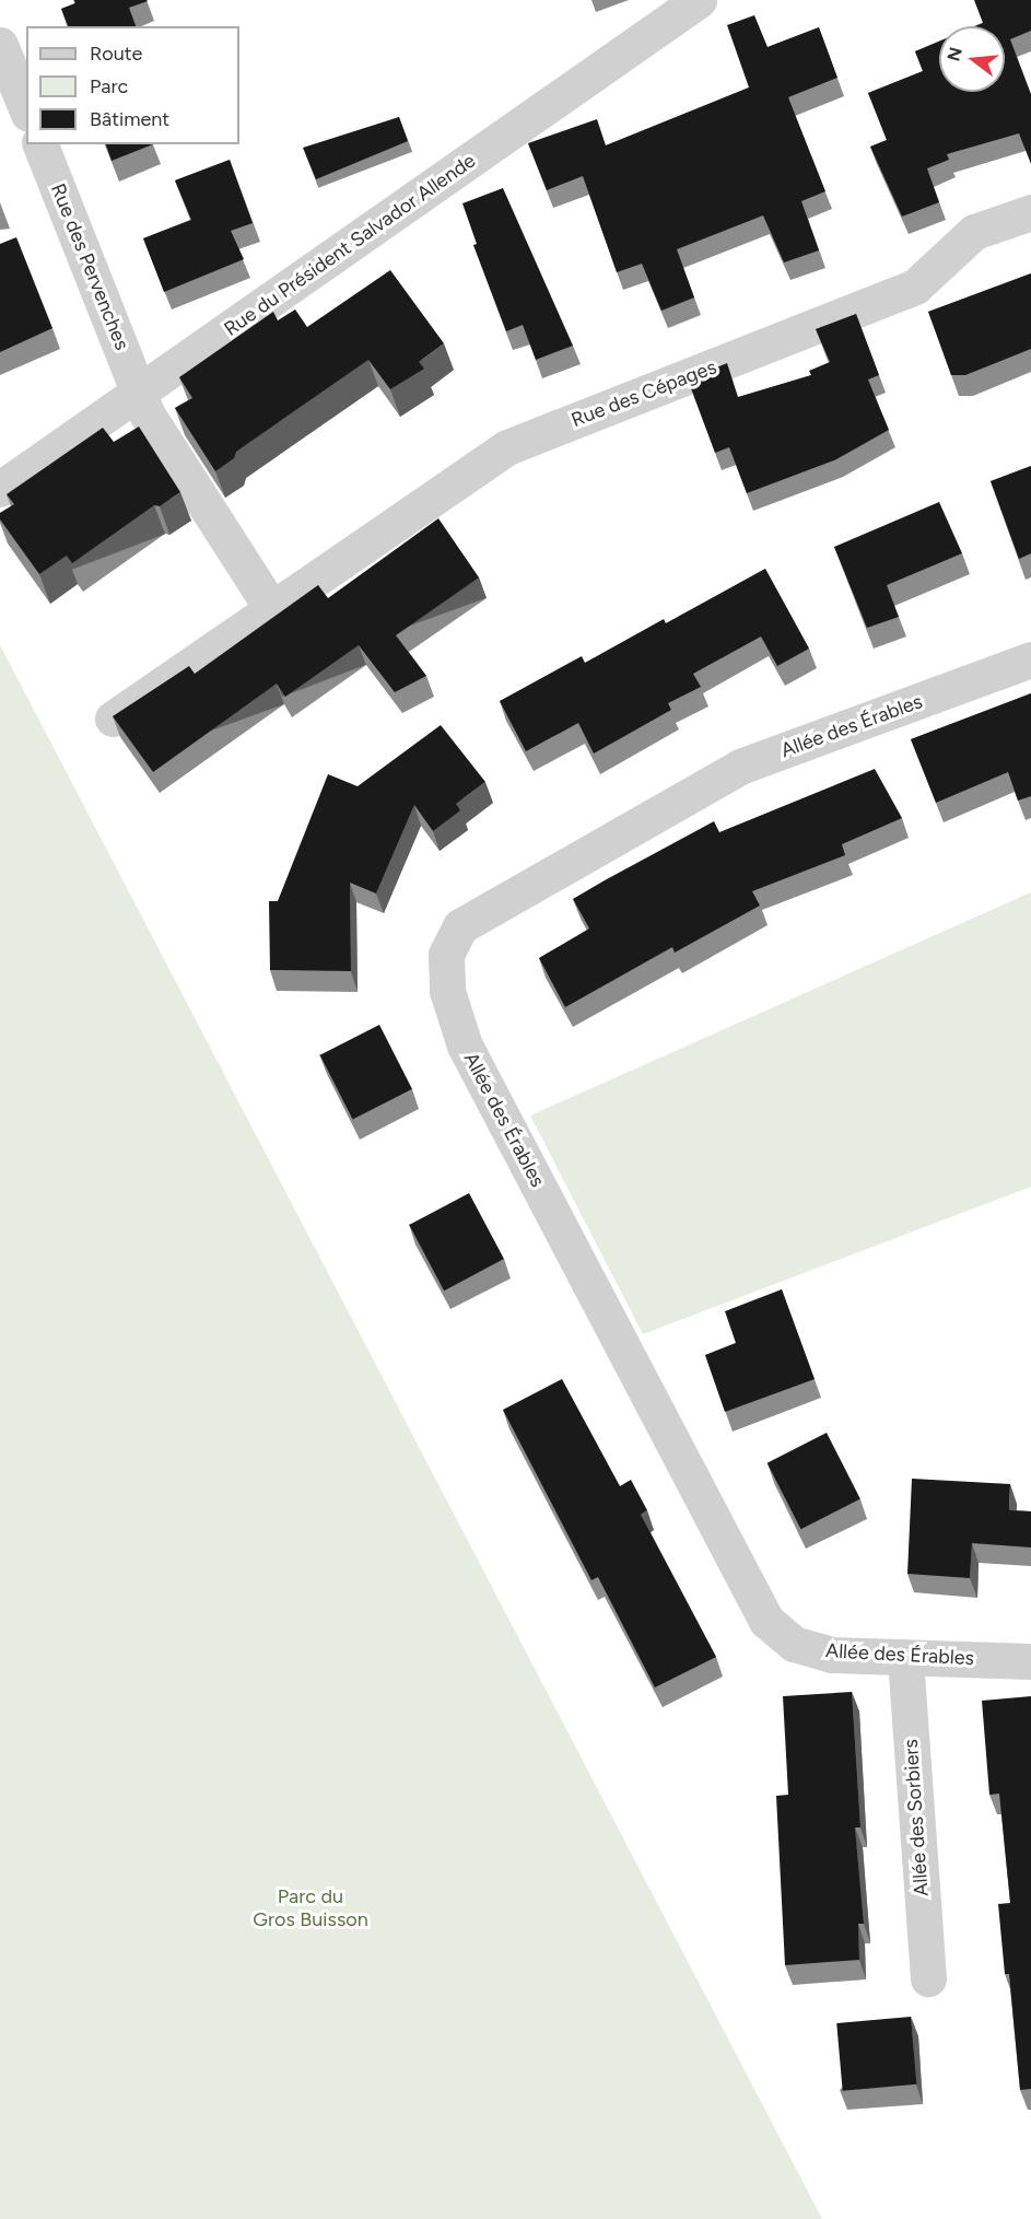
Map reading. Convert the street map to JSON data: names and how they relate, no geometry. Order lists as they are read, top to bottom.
{
  "streets": {
    "street": [
      "Rue du Président Salvador Allende",
      "Rue des Pervenches",
      "Rue des Cépages",
      "Allée des Érables",
      "Allée des Sorbiers"
    ]
  },
  "crossings": [
    ["Rue du Président Salvador Allende", "Rue des Pervenches"],
    ["Allée des Érables", "Allée des Sorbiers"]
  ],
  "parks": ["Parc du Gros Buisson"],
  "legend": ["Route", "Parc", "Bâtiment"],
  "north": "left"
}
